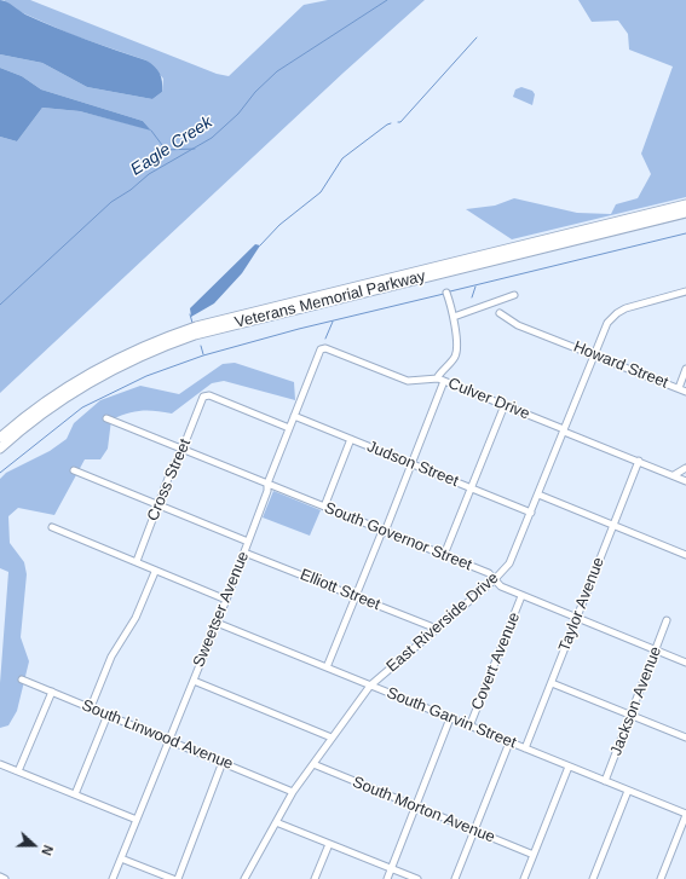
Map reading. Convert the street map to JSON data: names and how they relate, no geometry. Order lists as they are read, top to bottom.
{
  "streets": {
    "highway": ["Veterans Memorial Parkway"],
    "street": [
      "Howard Street",
      "Culver Drive",
      "Judson Street",
      "Cross Street",
      "South Governor Street",
      "Elliott Street",
      "Taylor Avenue",
      "Sweetser Avenue",
      "East Riverside Drive",
      "Covert Avenue",
      "Jackson Avenue",
      "South Garvin Street",
      "South Linwood Avenue",
      "South Morton Avenue"
    ]
  },
  "crossings": [
    ["Howard Street", "East Riverside Drive"],
    ["Culver Drive", "Taylor Avenue"],
    ["Culver Drive", "Sweetser Avenue"],
    ["Culver Drive", "East Riverside Drive"],
    ["Judson Street", "Sweetser Avenue"],
    ["Judson Street", "East Riverside Drive"],
    ["Cross Street", "South Governor Street"],
    ["Cross Street", "Sweetser Avenue"],
    ["South Governor Street", "Taylor Avenue"],
    ["South Governor Street", "Sweetser Avenue"],
    ["South Governor Street", "East Riverside Drive"],
    ["South Governor Street", "Covert Avenue"],
    ["South Governor Street", "Jackson Avenue"],
    ["Elliott Street", "Sweetser Avenue"],
    ["Elliott Street", "East Riverside Drive"],
    ["Taylor Avenue", "South Garvin Street"],
    ["Sweetser Avenue", "South Garvin Street"],
    ["Sweetser Avenue", "South Linwood Avenue"],
    ["East Riverside Drive", "South Garvin Street"],
    ["East Riverside Drive", "South Linwood Avenue"],
    ["East Riverside Drive", "South Morton Avenue"],
    ["Covert Avenue", "South Garvin Street"],
    ["Covert Avenue", "South Morton Avenue"],
    ["Jackson Avenue", "South Garvin Street"]
  ],
  "water": ["Eagle Creek"],
  "north": "right"
}
